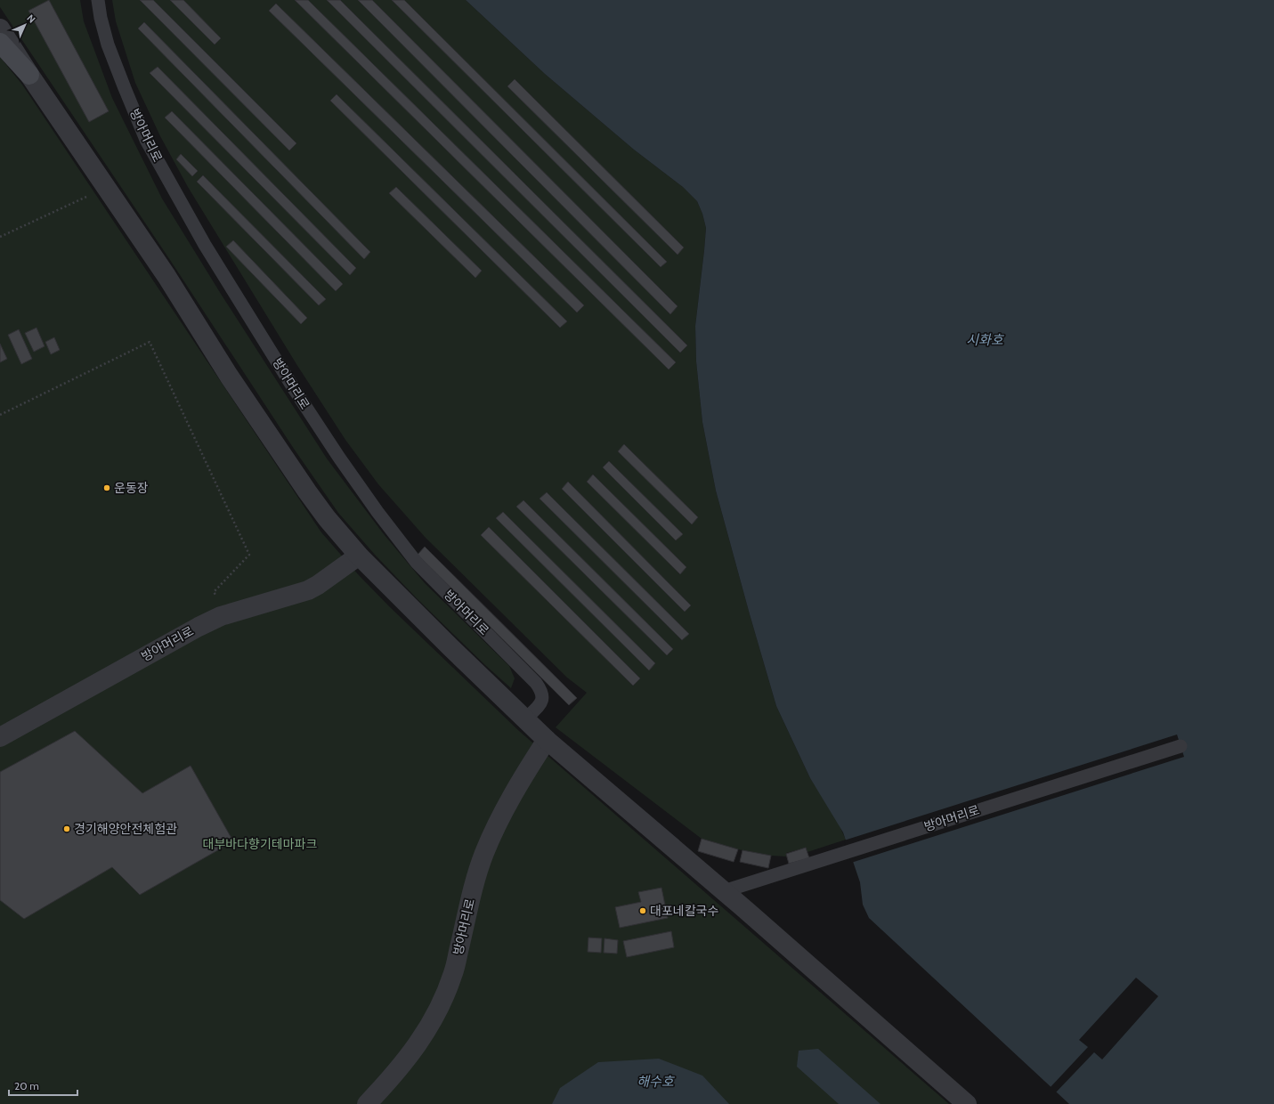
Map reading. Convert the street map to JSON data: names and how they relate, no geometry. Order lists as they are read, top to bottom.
{
  "streets": {
    "street": ["방아머리로"]
  },
  "water": ["시화호", "해수호"],
  "parks": ["대부바다향기테마파크"],
  "places": ["운동장", "경기해양안전체험관", "대포네칼국수"],
  "scale_bar": "20 m",
  "north": "top right"
}
